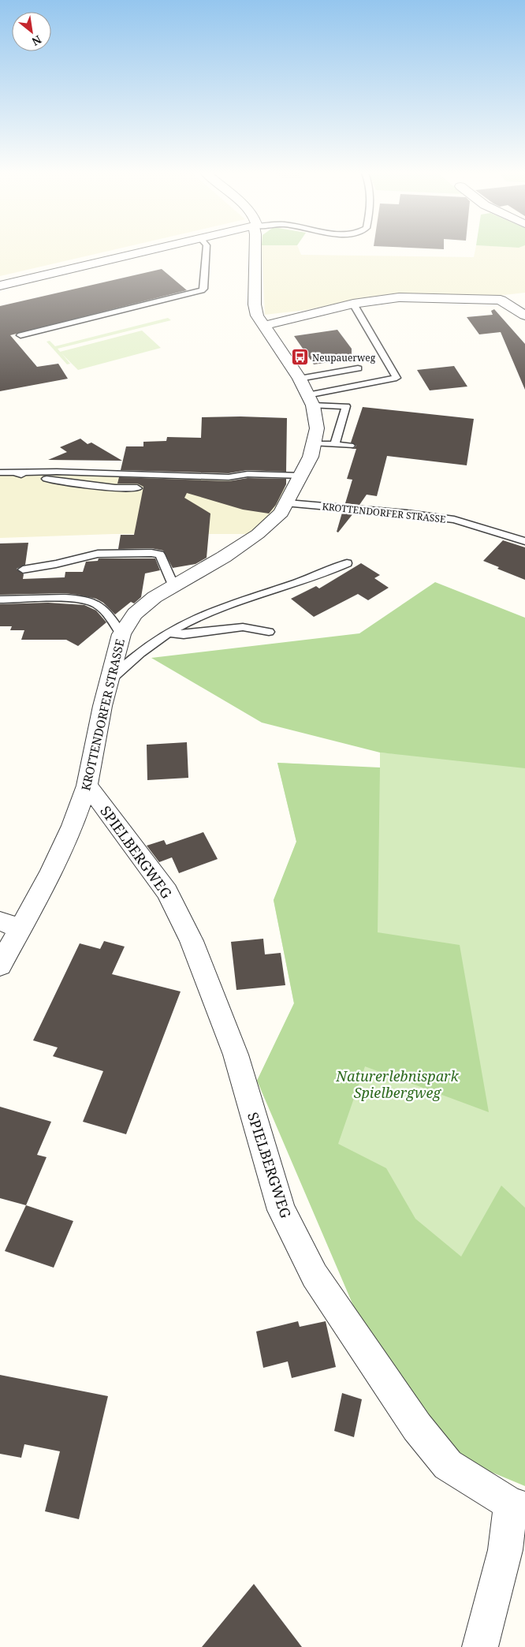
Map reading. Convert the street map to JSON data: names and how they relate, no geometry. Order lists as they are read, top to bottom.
{
  "streets": {
    "street": ["KROTTENDORFER STRASSE", "SPIELBERGWEG"]
  },
  "crossings": [
    ["KROTTENDORFER STRASSE", "SPIELBERGWEG"]
  ],
  "parks": ["Naturerlebnispark Spielbergweg"],
  "places": {
    "bus stop": ["Neupauerweg"]
  },
  "north": "bottom right"
}
